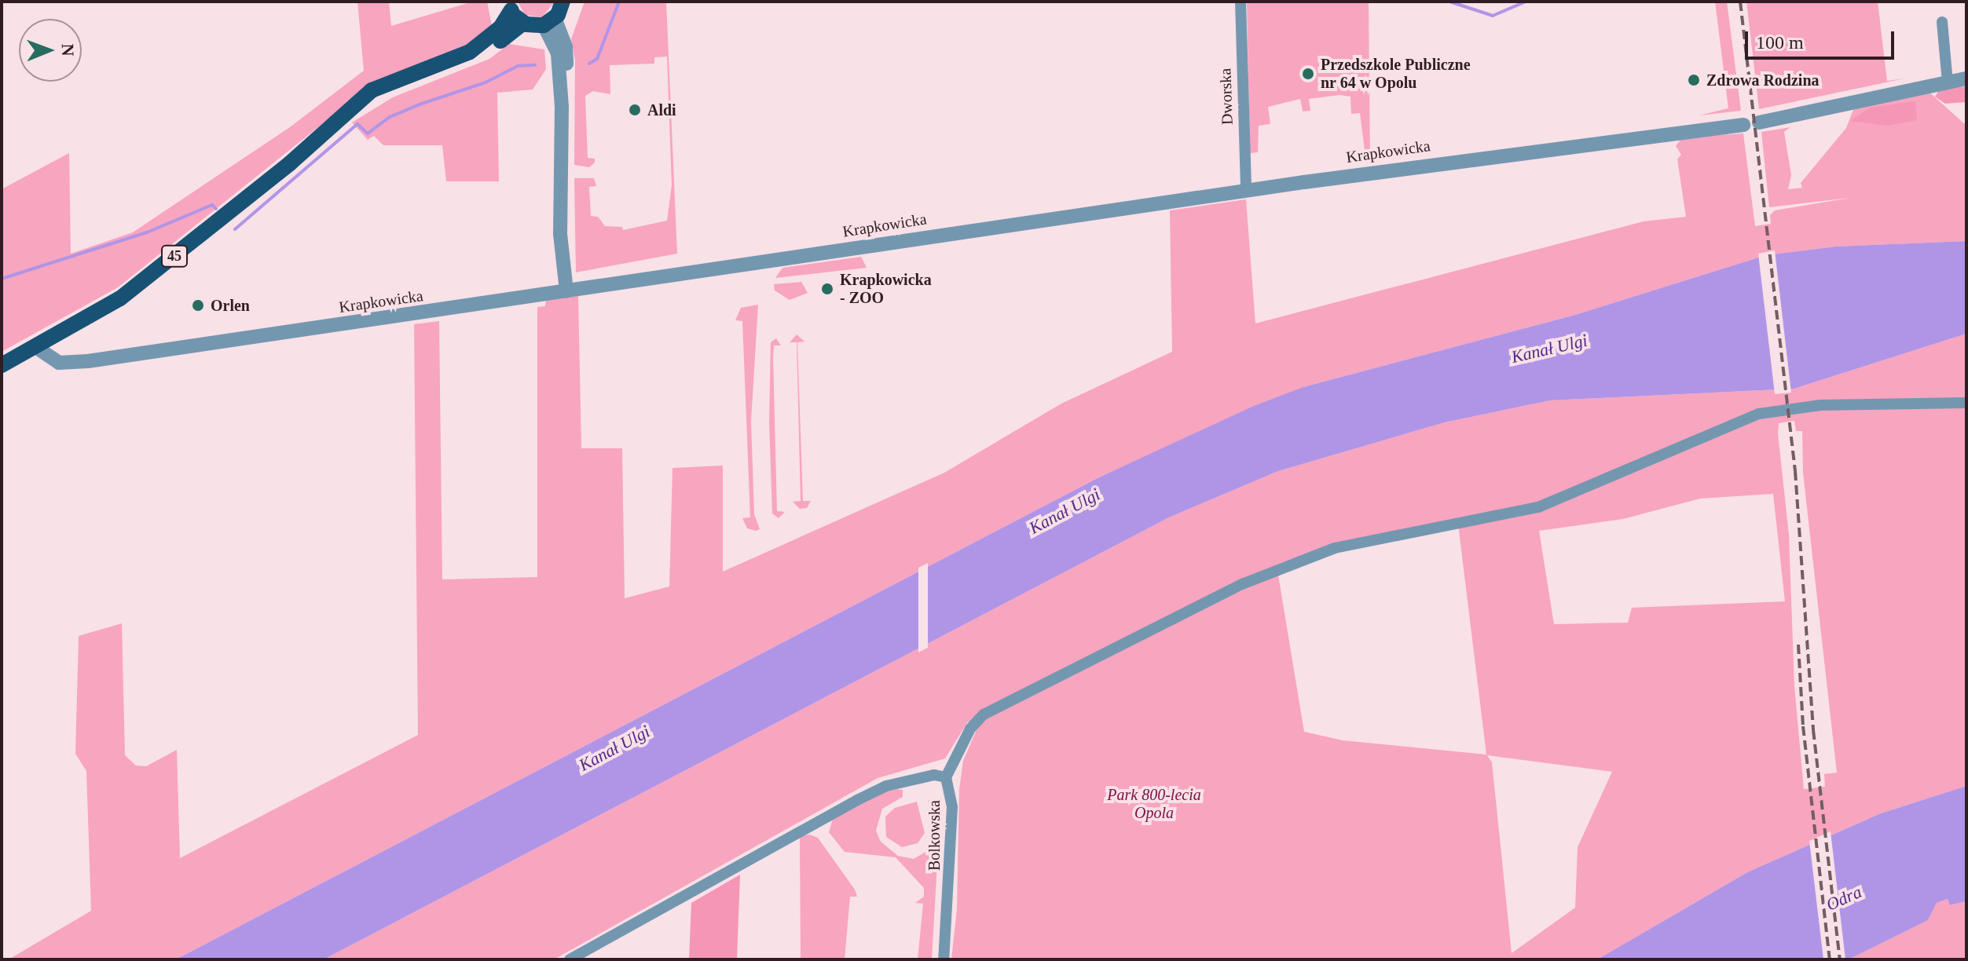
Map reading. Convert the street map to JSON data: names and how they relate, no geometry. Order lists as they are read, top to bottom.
{
  "streets": {
    "main road": ["45"],
    "street": ["Dworska", "Krapkowicka", "Bolkowska"]
  },
  "crossings": [
    ["Dworska", "Krapkowicka"],
    ["Krapkowicka", "45"]
  ],
  "water": ["Kanał Ulgi", "Odra"],
  "parks": ["Park 800-lecia Opola"],
  "places": [
    "Przedszkole Publiczne nr 64 w Opolu",
    "Zdrowa Rodzina",
    "Aldi",
    "Krapkowicka - ZOO",
    "Orlen"
  ],
  "scale_bar": "100 m",
  "north": "right"
}
